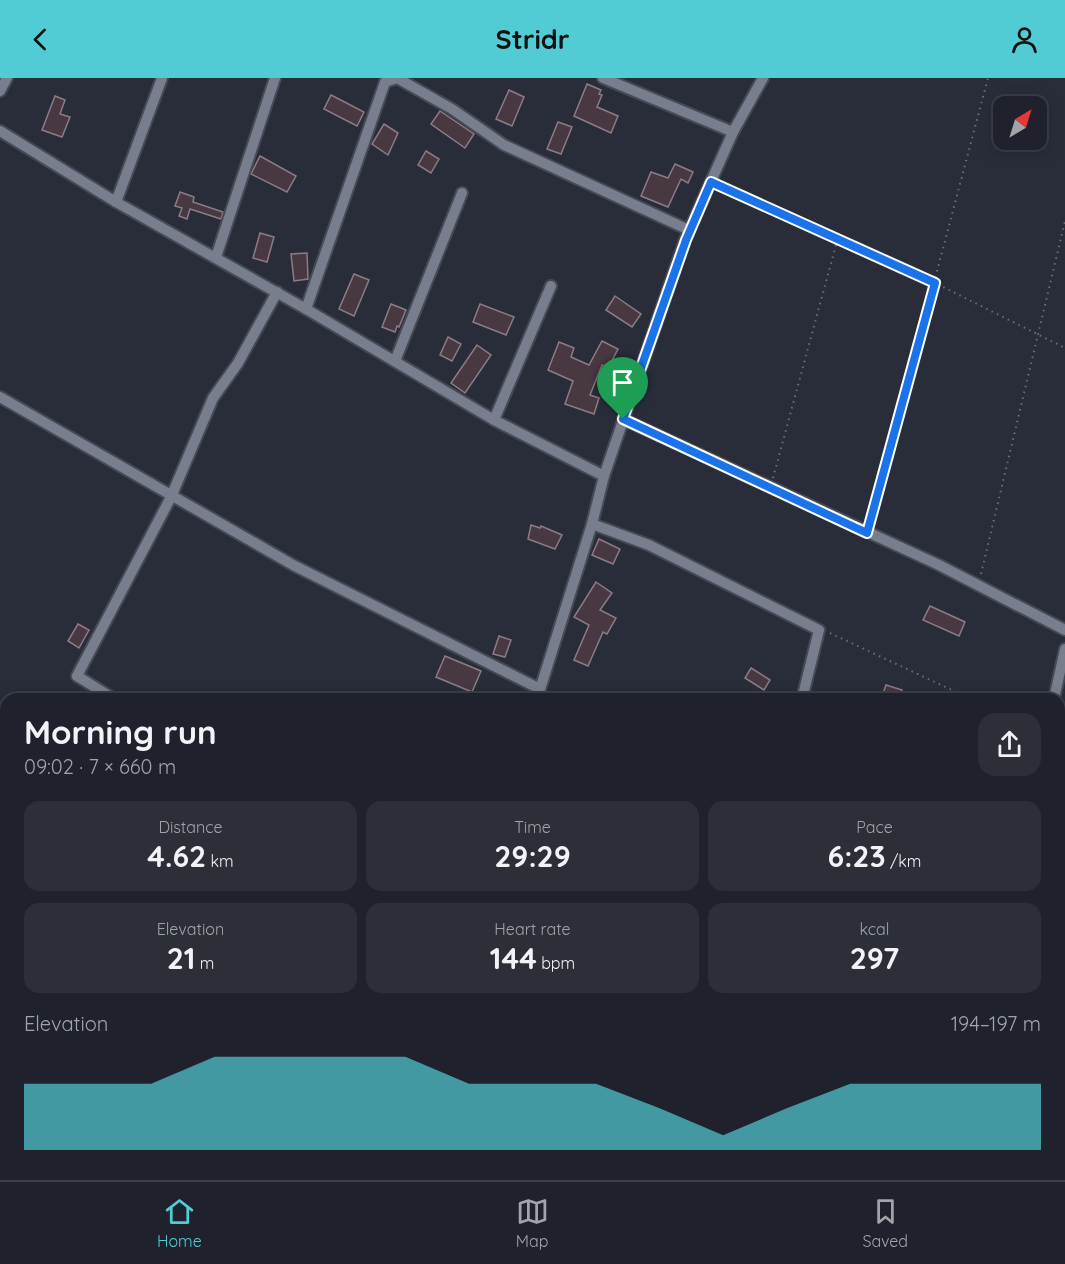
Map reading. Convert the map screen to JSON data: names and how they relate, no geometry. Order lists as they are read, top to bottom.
{
  "north": "top right",
  "page": {
    "header": "Stridr",
    "heading": ["Morning run", "09:02 · 7 × 660 m"],
    "stats": [
      ["Distance", "4.62 km"],
      ["Time", "29:29"],
      ["Pace", "6:23 /km"],
      ["Elevation", "21 m"],
      ["Heart rate", "144 bpm"],
      ["kcal", "297"]
    ],
    "chart": ["Elevation", "194–197 m"],
    "tabs": ["Home", "Map", "Saved"]
  }
}
